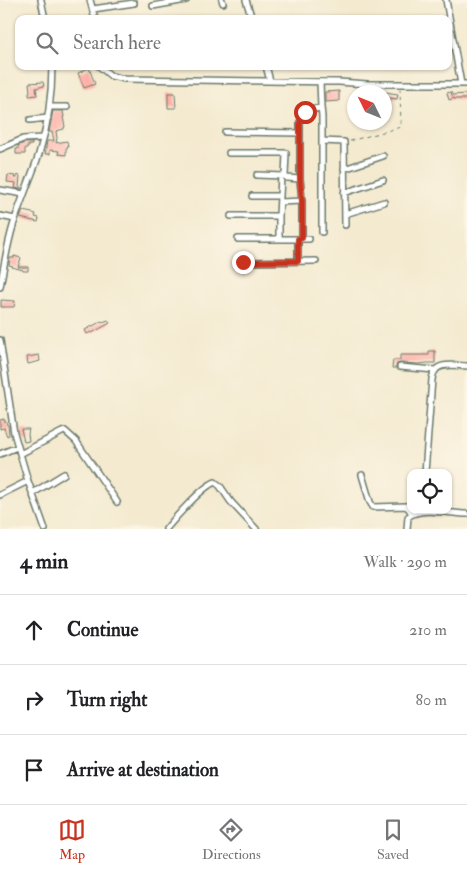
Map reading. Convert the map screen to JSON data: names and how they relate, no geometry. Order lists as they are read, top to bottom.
{
  "north": "top left",
  "page": {
    "search": "Search here",
    "heading": ["4 min", "Walk · 290 m"],
    "list": [
      ["Continue", "210 m"],
      ["Turn right", "80 m"],
      "Arrive at destination"
    ],
    "nav": ["Map", "Directions", "Saved"]
  }
}
